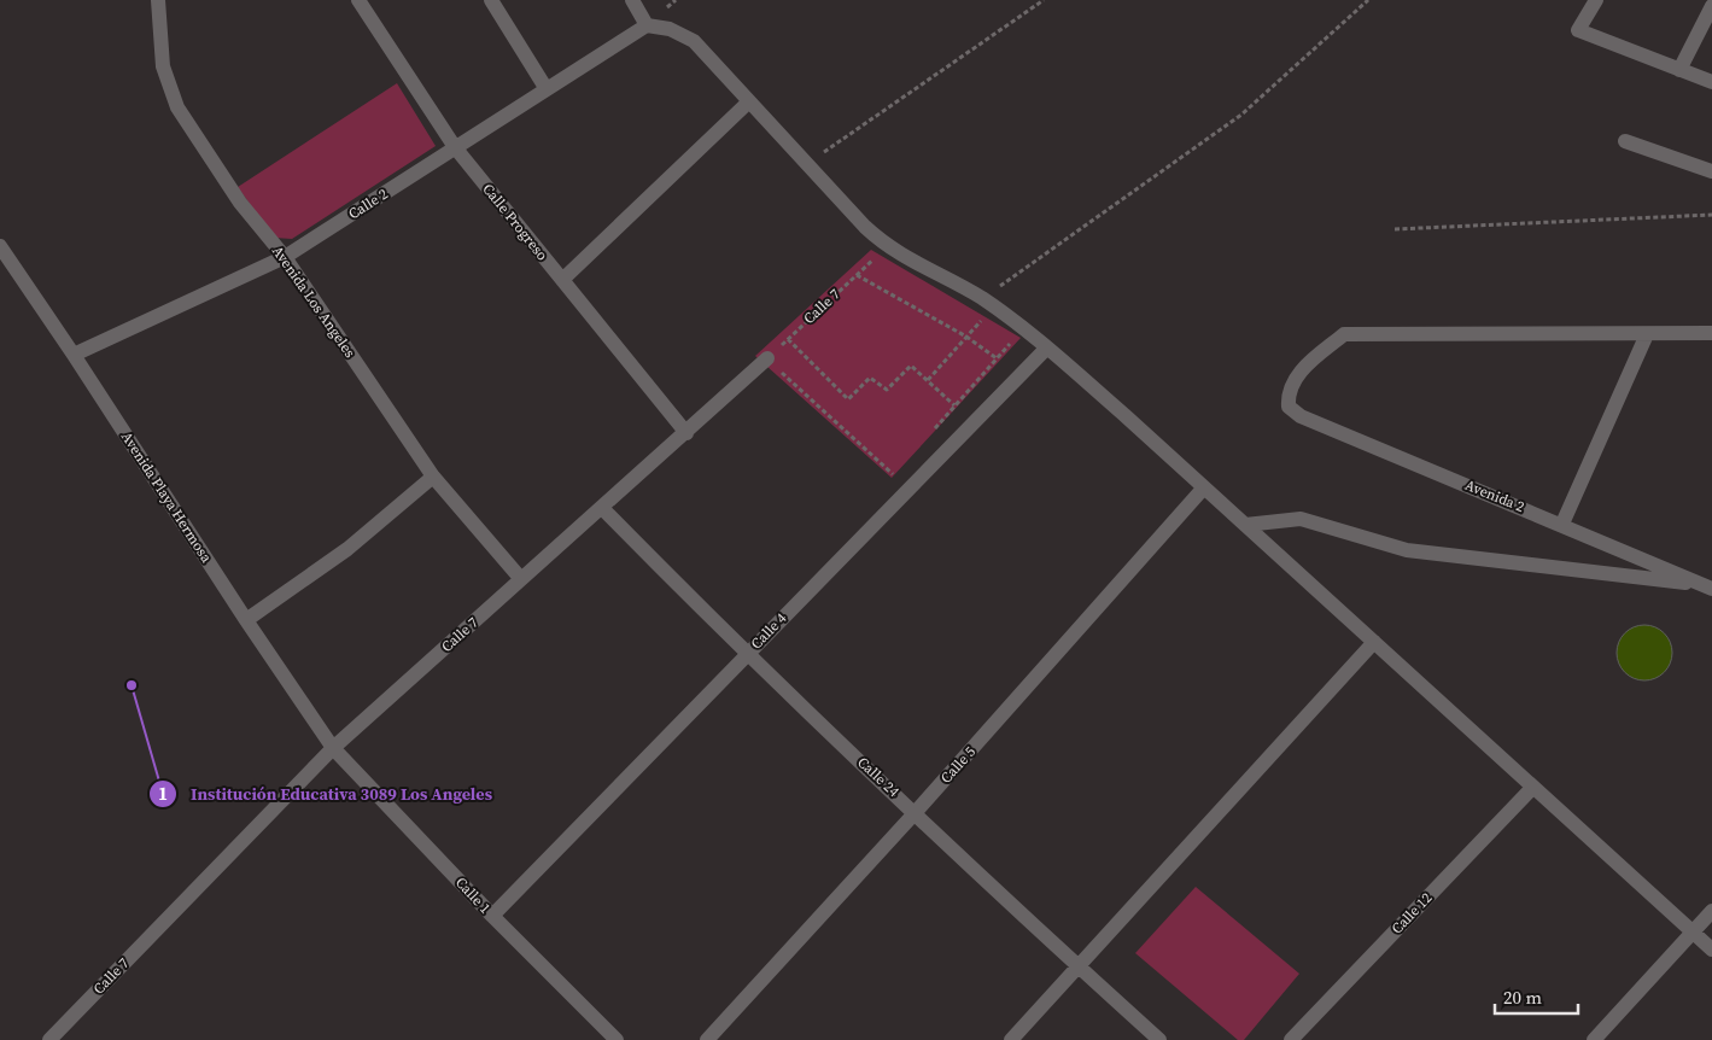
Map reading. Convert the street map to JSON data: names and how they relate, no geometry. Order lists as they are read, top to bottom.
{
  "streets": {
    "street": [
      "Calle 2",
      "Calle Progreso",
      "Avenida Los Angeles",
      "Calle 7",
      "Avenida 2",
      "Avenida Playa Hermosa",
      "Calle 4",
      "Calle 5",
      "Calle 24",
      "Calle 1",
      "Calle 12"
    ]
  },
  "crossings": [
    ["Calle 2", "Calle Progreso"],
    ["Calle 2", "Avenida Los Angeles"],
    ["Calle 2", "Avenida Playa Hermosa"],
    ["Calle Progreso", "Calle 7"],
    ["Avenida Los Angeles", "Calle 7"],
    ["Calle 7", "Avenida Playa Hermosa"],
    ["Calle 7", "Calle 24"],
    ["Calle 7", "Calle 1"],
    ["Avenida Playa Hermosa", "Calle 1"],
    ["Calle 4", "Calle 24"],
    ["Calle 4", "Calle 1"],
    ["Calle 5", "Calle 24"]
  ],
  "places": ["Institución Educativa 3089 Los Angeles"],
  "scale_bar": "20 m"
}
